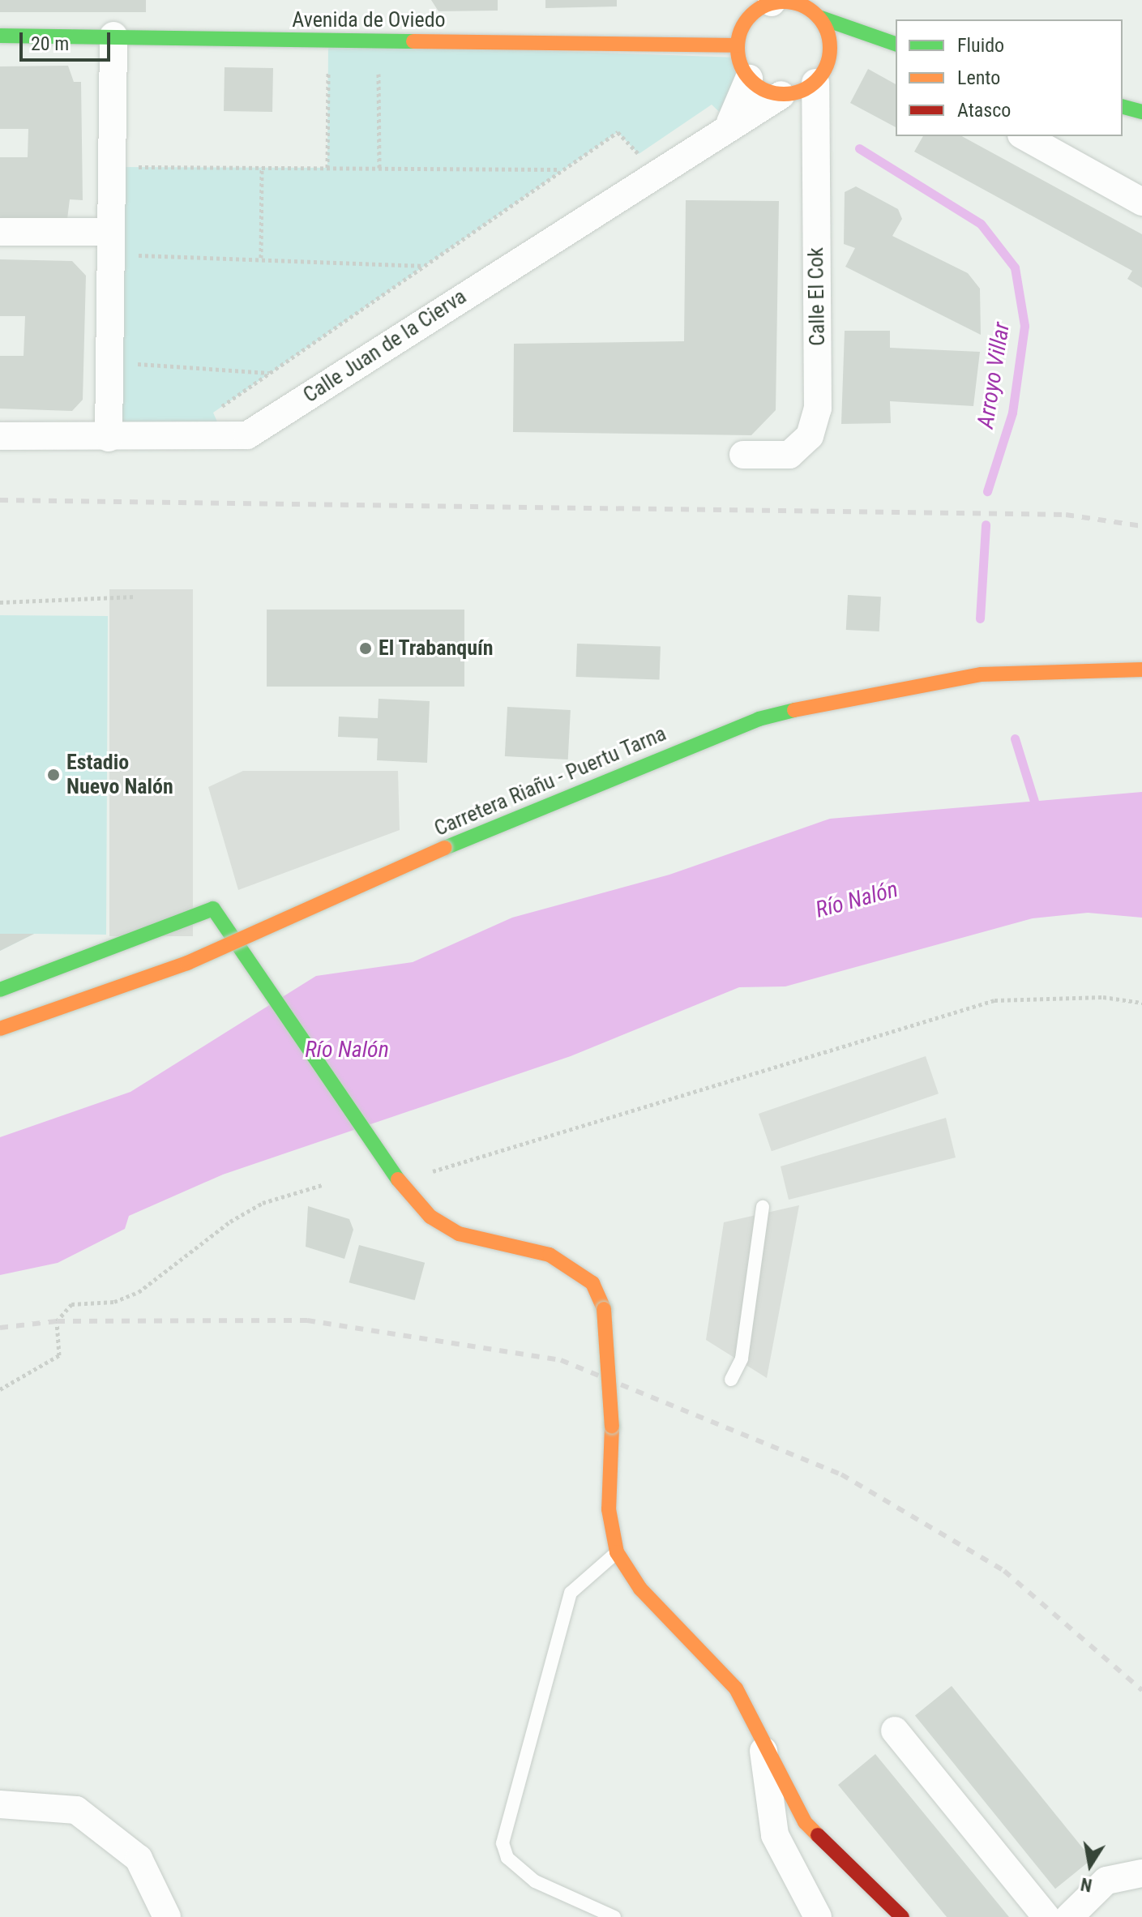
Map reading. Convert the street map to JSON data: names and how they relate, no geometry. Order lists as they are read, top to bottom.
{
  "streets": {
    "street": [
      "Avenida de Oviedo",
      "Calle El Cok",
      "Calle Juan de la Cierva",
      "Carretera Riañu - Puertu Tarna"
    ]
  },
  "crossings": [
    ["Avenida de Oviedo", "Calle El Cok"],
    ["Avenida de Oviedo", "Calle Juan de la Cierva"],
    ["Calle El Cok", "Calle Juan de la Cierva"]
  ],
  "water": ["Arroyo Villar", "Río Nalón"],
  "places": ["El Trabanquín", "Estadio Nuevo Nalón"],
  "legend": ["Fluido", "Lento", "Atasco"],
  "scale_bar": "20 m",
  "north": "bottom"
}
